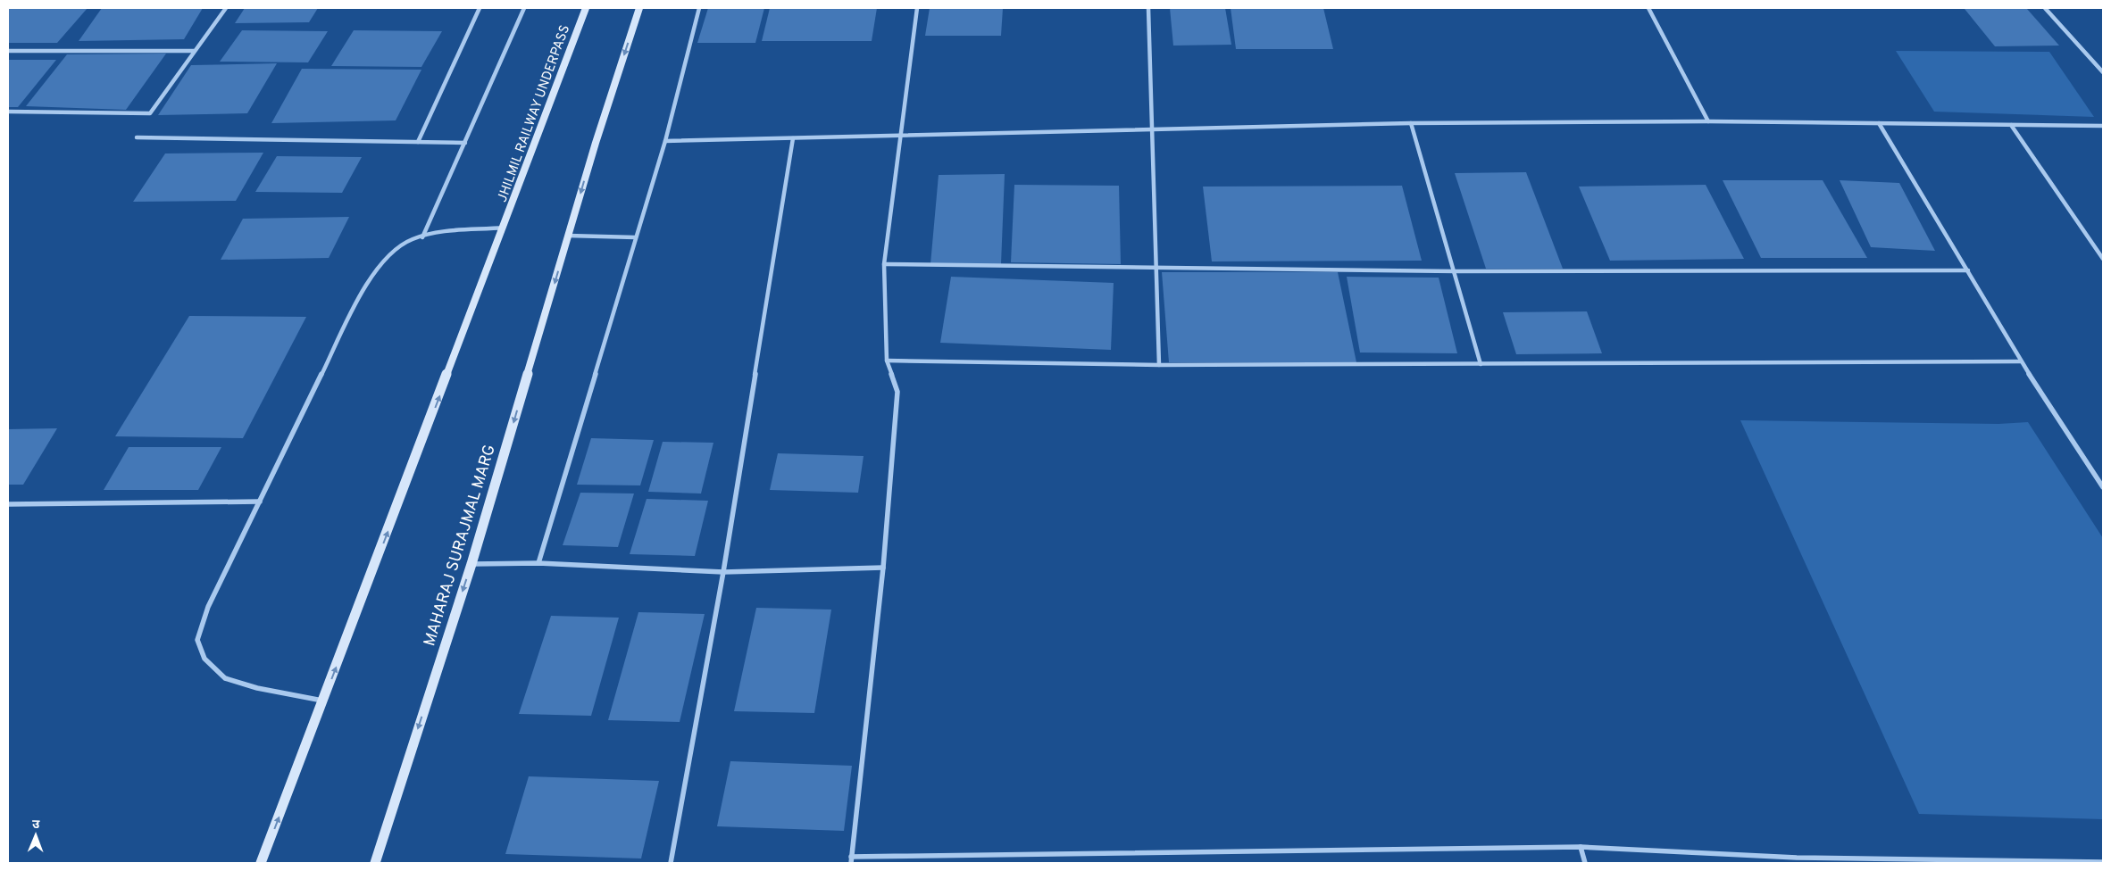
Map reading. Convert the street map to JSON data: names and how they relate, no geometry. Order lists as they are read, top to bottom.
{
  "streets": {
    "main road": ["JHILMIL RAILWAY UNDERPASS", "MAHARAJ SURAJMAL MARG"]
  },
  "one_way": ["JHILMIL RAILWAY UNDERPASS", "MAHARAJ SURAJMAL MARG"],
  "north": "top"
}
